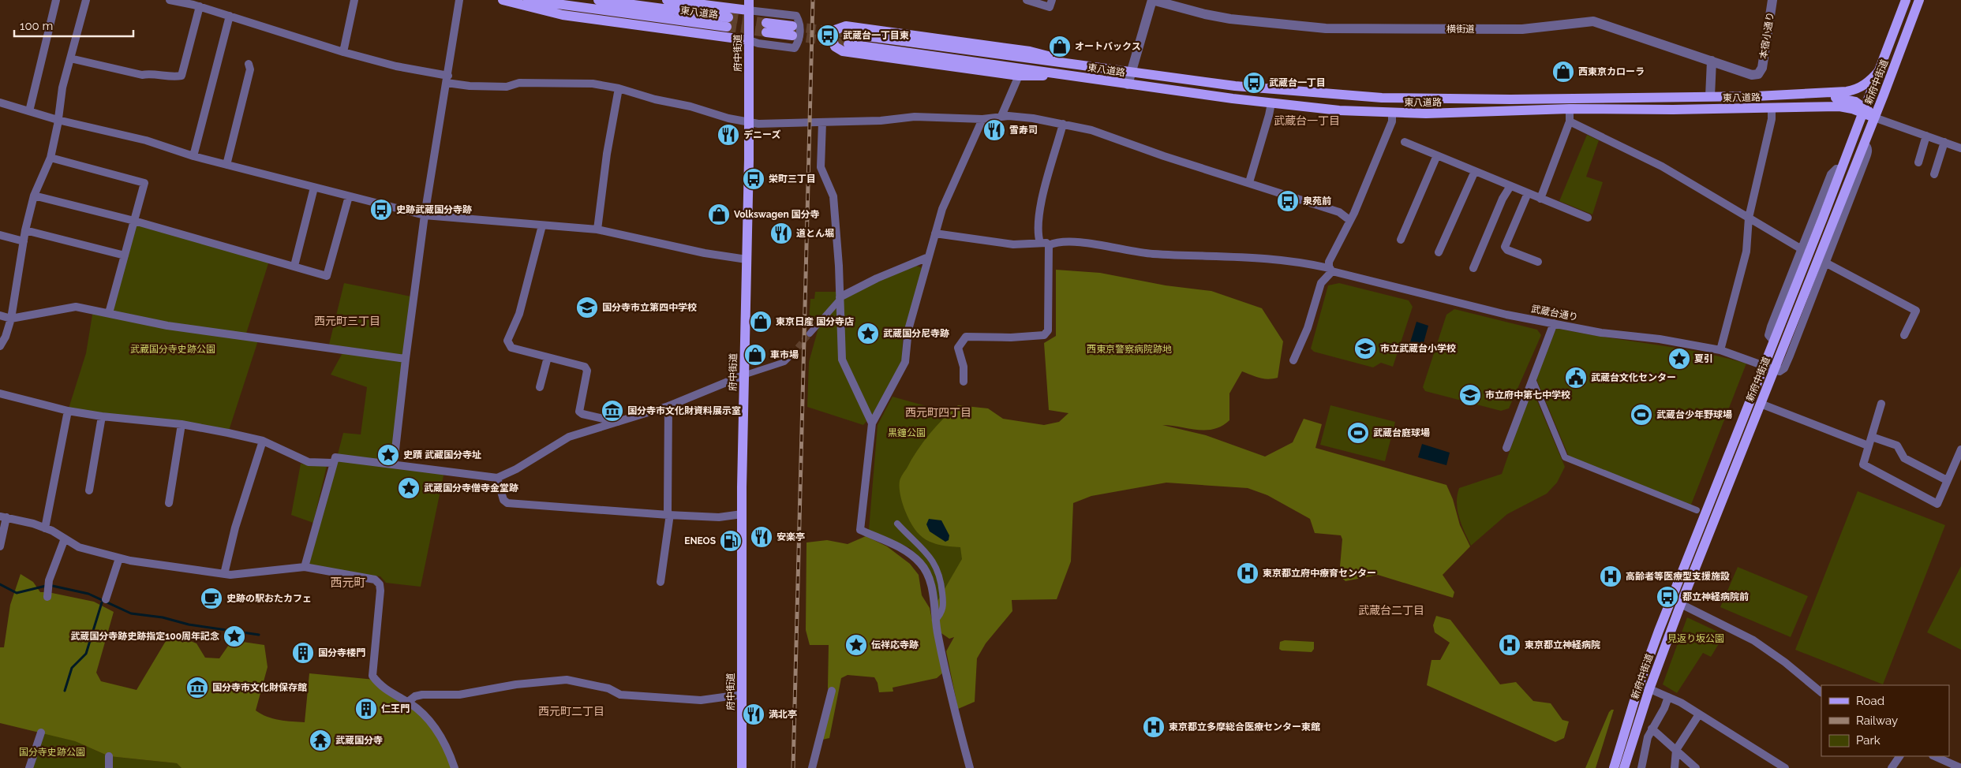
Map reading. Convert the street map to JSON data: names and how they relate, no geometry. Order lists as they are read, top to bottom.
{
  "streets": {
    "main road": ["東八道路", "府中街道", "新府中街道"],
    "street": ["横街道", "本宿小通り", "武蔵台通り"]
  },
  "crossings": [
    ["東八道路", "新府中街道"],
    ["横街道", "本宿小通り"],
    ["新府中街道", "武蔵台通り"]
  ],
  "districts": [
    "武蔵台一丁目",
    "西元町三丁目",
    "西元町四丁目",
    "西元町",
    "武蔵台二丁目",
    "西元町二丁目"
  ],
  "parks": [
    "武蔵国分寺史跡公園",
    "西東京警察病院跡地",
    "黒鐘公園",
    "見返り坂公園",
    "国分寺史跡公園"
  ],
  "places": {
    "bus stop": [
      "武蔵台一丁目東",
      "武蔵台一丁目",
      "栄町三丁目",
      "泉苑前",
      "史跡武蔵国分寺跡",
      "都立神経病院前"
    ],
    "shop": [
      "オートバックス",
      "西東京カローラ",
      "Volkswagen 国分寺",
      "東京日産 国分寺店",
      "車市場"
    ],
    "restaurant": [
      "雪寿司",
      "デニーズ",
      "道とん堀",
      "安楽亭",
      "満北亭"
    ],
    "school or university": ["国分寺市立第四中学校", "市立武蔵台小学校", "市立府中第七中学校"],
    "place": [
      "武蔵国分尼寺跡",
      "夏引",
      "史蹟 武藏国分寺址",
      "武蔵国分寺僧寺金堂跡",
      "武蔵国分寺跡史跡指定100周年記念",
      "伝祥応寺跡"
    ],
    "public building": ["武蔵台文化センター"],
    "museum": ["国分寺市文化財資料展示室", "国分寺市文化財保存館"],
    "sports": ["武蔵台少年野球場", "武蔵台庭球場"],
    "fuel station": ["ENEOS"],
    "hospital": [
      "東京都立府中療育センター",
      "高齢者等医療型支援施設",
      "東京都立神経病院",
      "東京都立多摩総合医療センター東館"
    ],
    "cafe": ["史跡の駅おたカフェ"],
    "building": ["国分寺楼門", "仁王門"],
    "temple": ["武蔵国分寺"]
  },
  "legend": ["Road", "Railway", "Park"],
  "scale_bar": "100 m"
}
